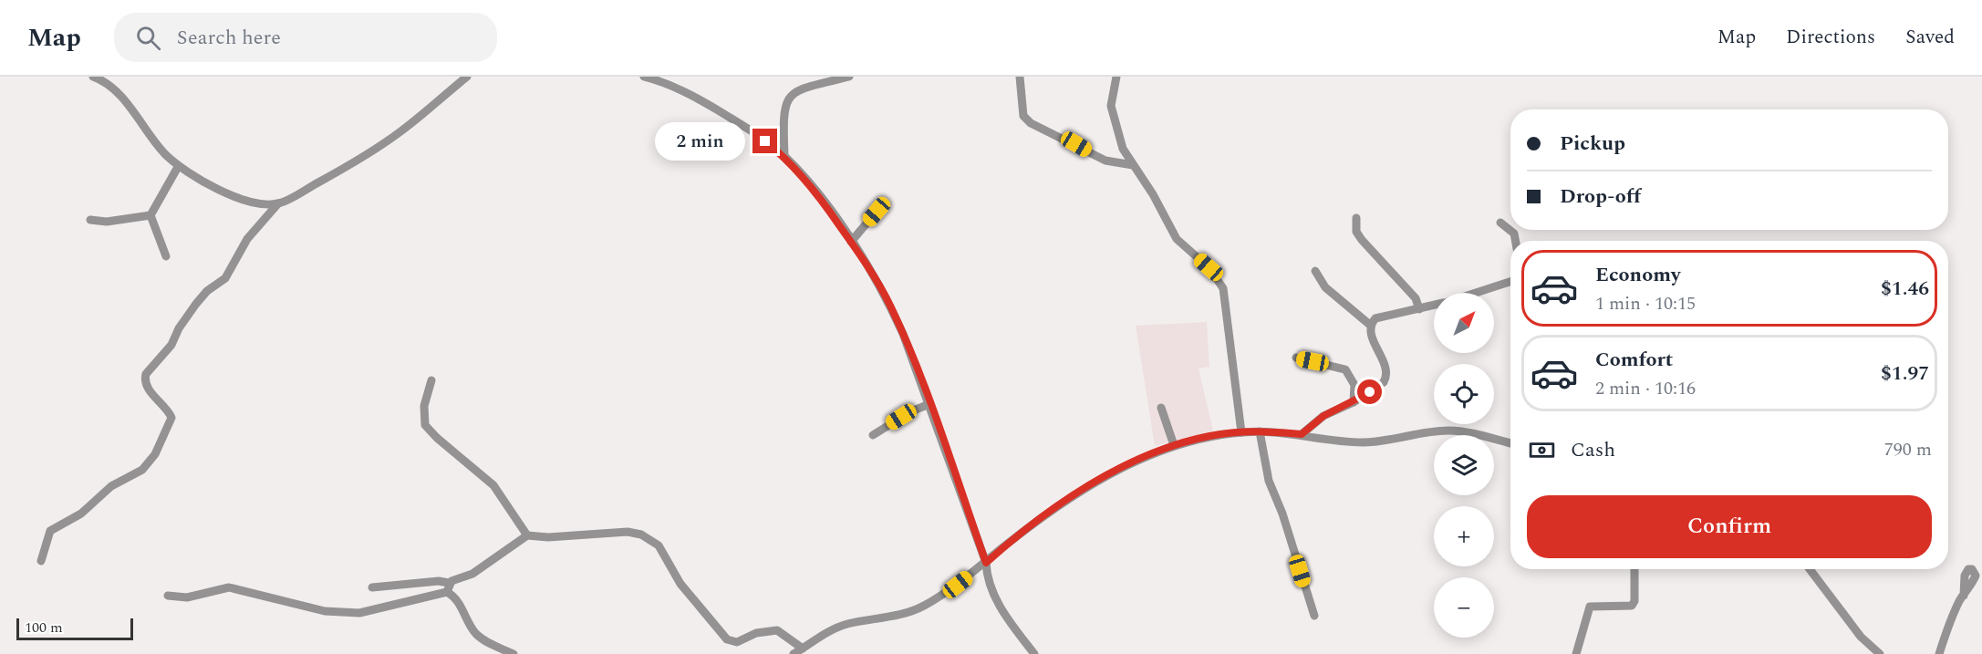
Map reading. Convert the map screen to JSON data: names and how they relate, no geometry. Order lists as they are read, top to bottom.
{
  "scale_bar": "100 m",
  "north": "top right",
  "page": {
    "header": "Map",
    "search": "Search here",
    "nav": ["Map", "Directions", "Saved"],
    "banner": ["Pickup", "Drop-off"],
    "bubble": "2 min",
    "list": [
      {
        "name": "Economy",
        "note": "1 min · 10:15",
        "value": "$1.46"
      },
      {
        "name": "Comfort",
        "note": "2 min · 10:16",
        "value": "$1.97"
      }
    ],
    "map_buttons": ["+", "−"],
    "pay": ["Cash", "790 m"],
    "buttons": "Confirm",
    "scale": "100 m"
  }
}
